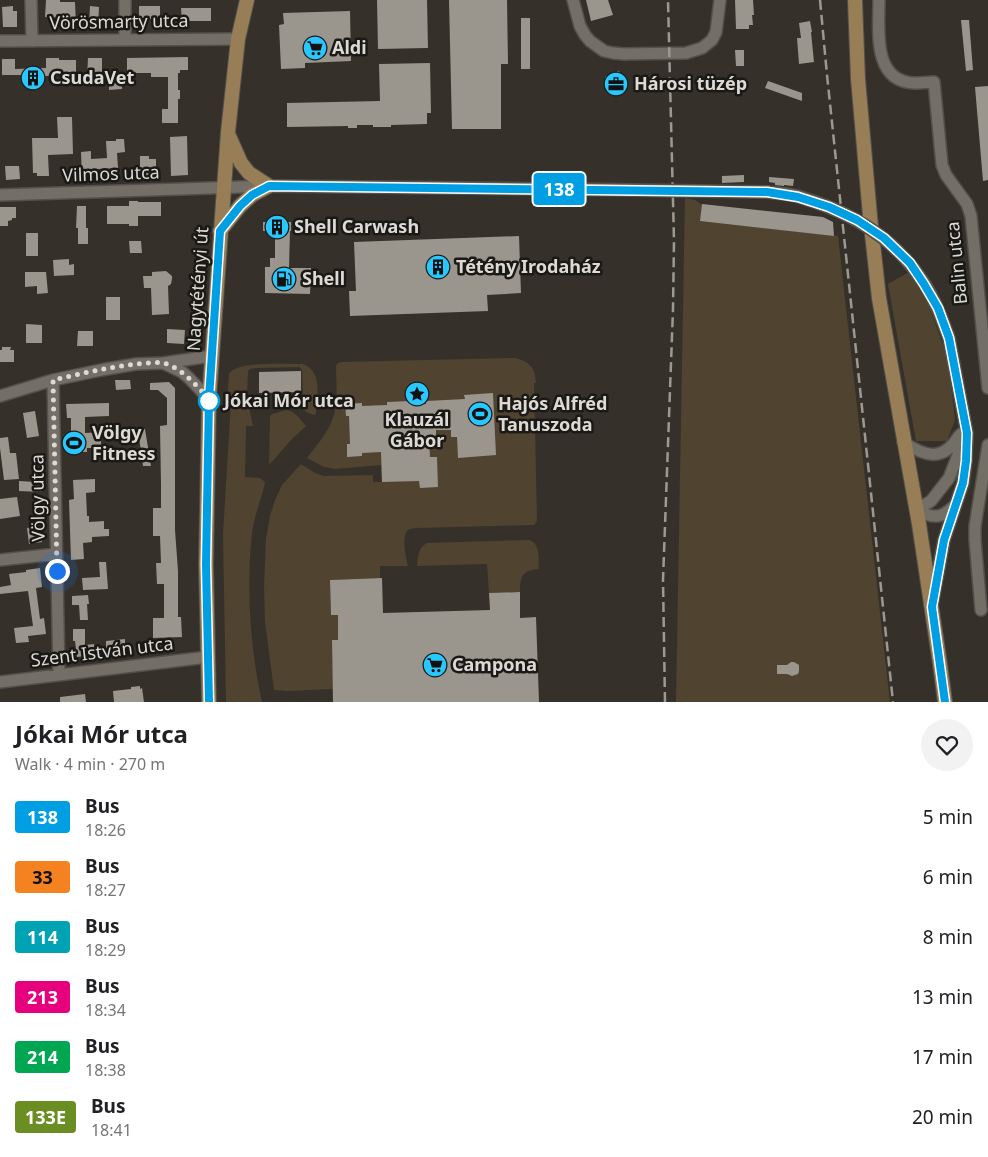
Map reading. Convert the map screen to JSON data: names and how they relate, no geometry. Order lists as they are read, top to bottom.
{
  "streets": {
    "main road": ["Nagytétényi út"],
    "street": [
      "Vörösmarty utca",
      "Vilmos utca",
      "Balin utca",
      "Völgy utca",
      "Szent István utca"
    ]
  },
  "crossings": [
    ["Vörösmarty utca", "Nagytétényi út"],
    ["Vilmos utca", "Nagytétényi út"],
    ["Nagytétényi út", "Szent István utca"],
    ["Völgy utca", "Szent István utca"]
  ],
  "places": {
    "supermarket": ["Aldi", "Campona"],
    "building": ["CsudaVet", "Shell Carwash", "Tétény Irodaház"],
    "office": ["Hárosi tüzép"],
    "fuel station": ["Shell"],
    "place": ["Klauzál Gábor"],
    "other": ["Jókai Mór utca"],
    "sports": ["Hajós Alfréd Tanuszoda", "Völgy Fitness"]
  },
  "lines": ["bus line 138"],
  "page": {
    "on_map": "138",
    "heading": ["Jókai Mór utca", "Walk · 4 min · 270 m"],
    "list": [
      {
        "mark": "138",
        "name": "Bus",
        "note": "18:26",
        "value": "5 min"
      },
      {
        "mark": "33",
        "name": "Bus",
        "note": "18:27",
        "value": "6 min"
      },
      {
        "mark": "114",
        "name": "Bus",
        "note": "18:29",
        "value": "8 min"
      },
      {
        "mark": "213",
        "name": "Bus",
        "note": "18:34",
        "value": "13 min"
      },
      {
        "mark": "214",
        "name": "Bus",
        "note": "18:38",
        "value": "17 min"
      },
      {
        "mark": "133E",
        "name": "Bus",
        "note": "18:41",
        "value": "20 min"
      }
    ]
  }
}
